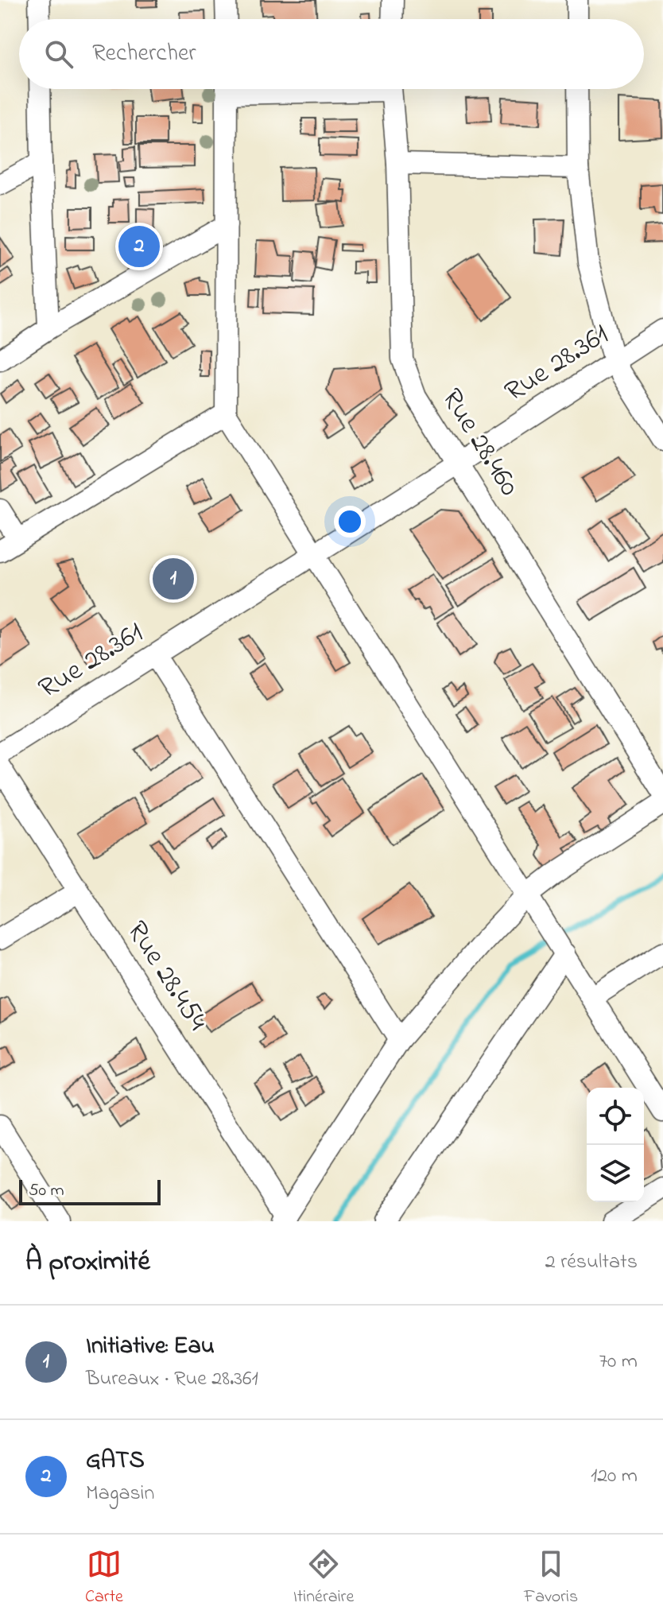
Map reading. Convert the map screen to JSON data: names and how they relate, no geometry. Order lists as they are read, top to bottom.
{
  "streets": {
    "street": ["Rue 28.361", "Rue 28.460", "Rue 28.454"]
  },
  "crossings": [
    ["Rue 28.361", "Rue 28.460"]
  ],
  "scale_bar": "50 m",
  "page": {
    "search": "Rechercher",
    "pins": ["2", "1"],
    "scale": "50 m",
    "heading": ["À proximité", "2 résultats"],
    "list": [
      {
        "mark": "1",
        "name": "Initiative: Eau",
        "note": "Bureaux · Rue 28.361",
        "value": "70 m"
      },
      {
        "mark": "2",
        "name": "GATS",
        "note": "Magasin",
        "value": "120 m"
      }
    ],
    "nav": ["Carte", "Itinéraire", "Favoris"]
  }
}
